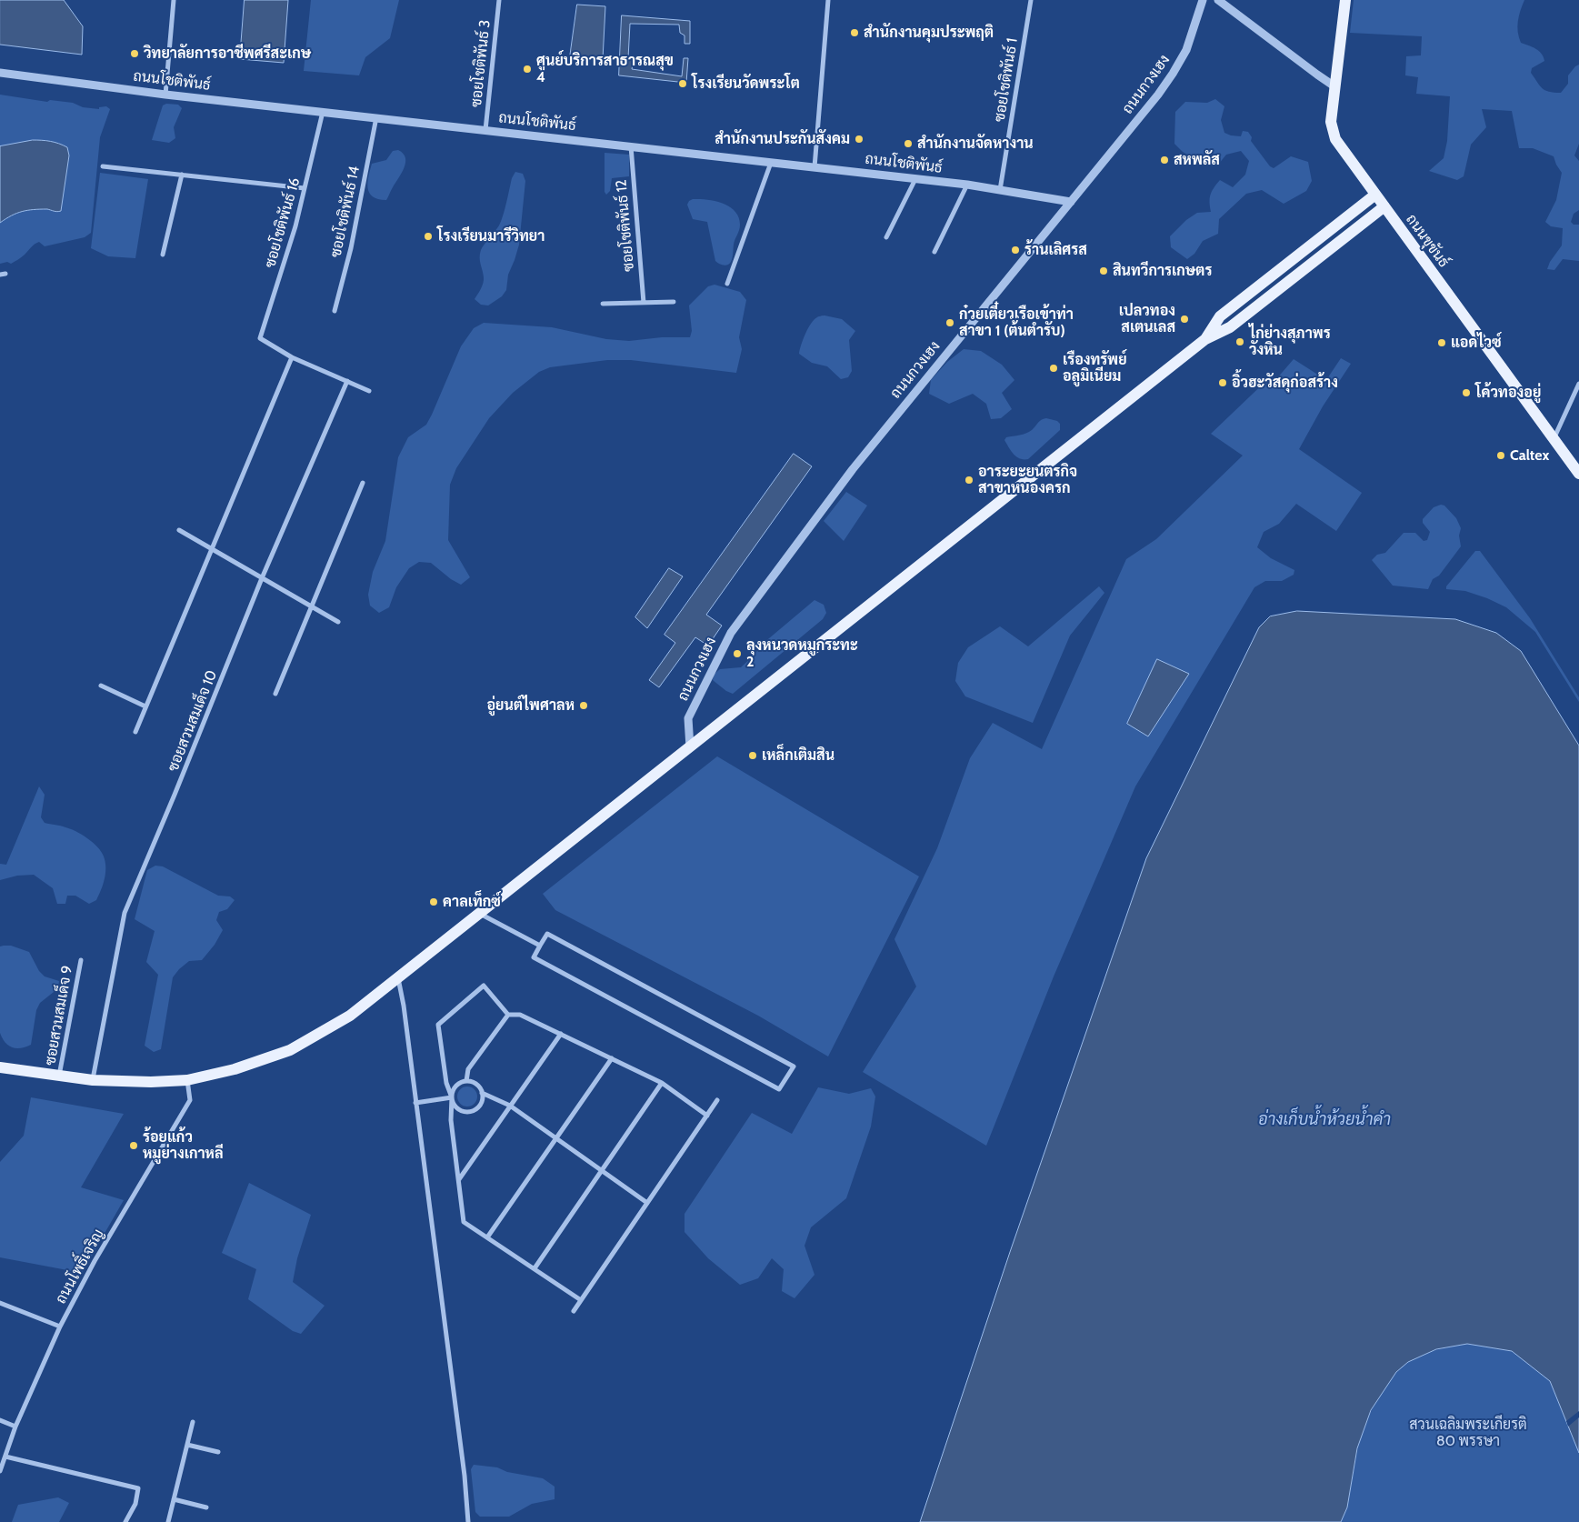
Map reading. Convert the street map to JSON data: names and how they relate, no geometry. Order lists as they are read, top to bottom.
{
  "streets": {
    "main road": ["ถนนขุขันธ์"],
    "street": [
      "ซอยโชติพันธ์ 3",
      "ซอยโชติพันธ์ 1",
      "ถนนโชติพันธ์",
      "ถนนกวงเฮง",
      "ซอยโชติพันธ์ 14",
      "ซอยโชติพันธ์ 16",
      "ซอยโชติพันธ์ 12",
      "ซอยสวนสมเด็จ 10",
      "ซอยสวนสมเด็จ 9",
      "ถนนโพธิ์เจริญ"
    ]
  },
  "crossings": [
    ["ซอยโชติพันธ์ 3", "ถนนโชติพันธ์"],
    ["ซอยโชติพันธ์ 1", "ถนนโชติพันธ์"],
    ["ถนนโชติพันธ์", "ถนนกวงเฮง"],
    ["ถนนโชติพันธ์", "ซอยโชติพันธ์ 14"],
    ["ถนนโชติพันธ์", "ซอยโชติพันธ์ 16"],
    ["ถนนโชติพันธ์", "ซอยโชติพันธ์ 12"]
  ],
  "water": ["อ่างเก็บน้ำห้วยน้ำคำ"],
  "parks": ["สวนเฉลิมพระเกียรติ 80 พรรษา"],
  "places": [
    "สำนักงานคุมประพฤติ",
    "วิทยาลัยการอาชีพศรีสะเกษ",
    "ศูนย์บริการสาธารณสุข 4",
    "โรงเรียนวัดพระโต",
    "สำนักงานประกันสังคม",
    "สำนักงานจัดหางาน",
    "สหพลัส",
    "โรงเรียนมารีวิทยา",
    "ร้านเลิศรส",
    "สินทวีการเกษตร",
    "เปลวทอง สเตนเลส",
    "ก๋วยเตี๋ยวเรือเข้าท่า สาขา 1 (ต้นตำรับ)",
    "ไก่ย่างสุภาพร วังหิน",
    "แอดไวซ์",
    "เรืองทรัพย์ อลูมิเนียม",
    "อิ้วฮะวัสดุก่อสร้าง",
    "โค้วทองอยู่",
    "Caltex",
    "อาระยะยนตรกิจ สาขาหนองครก",
    "ลุงหนวดหมูกระทะ 2",
    "อู่ยนต์ไพศาลห",
    "เหล็กเติมสิน",
    "คาลเท็กซ์",
    "ร้อยแก้ว หมูย่างเกาหลี"
  ]
}
